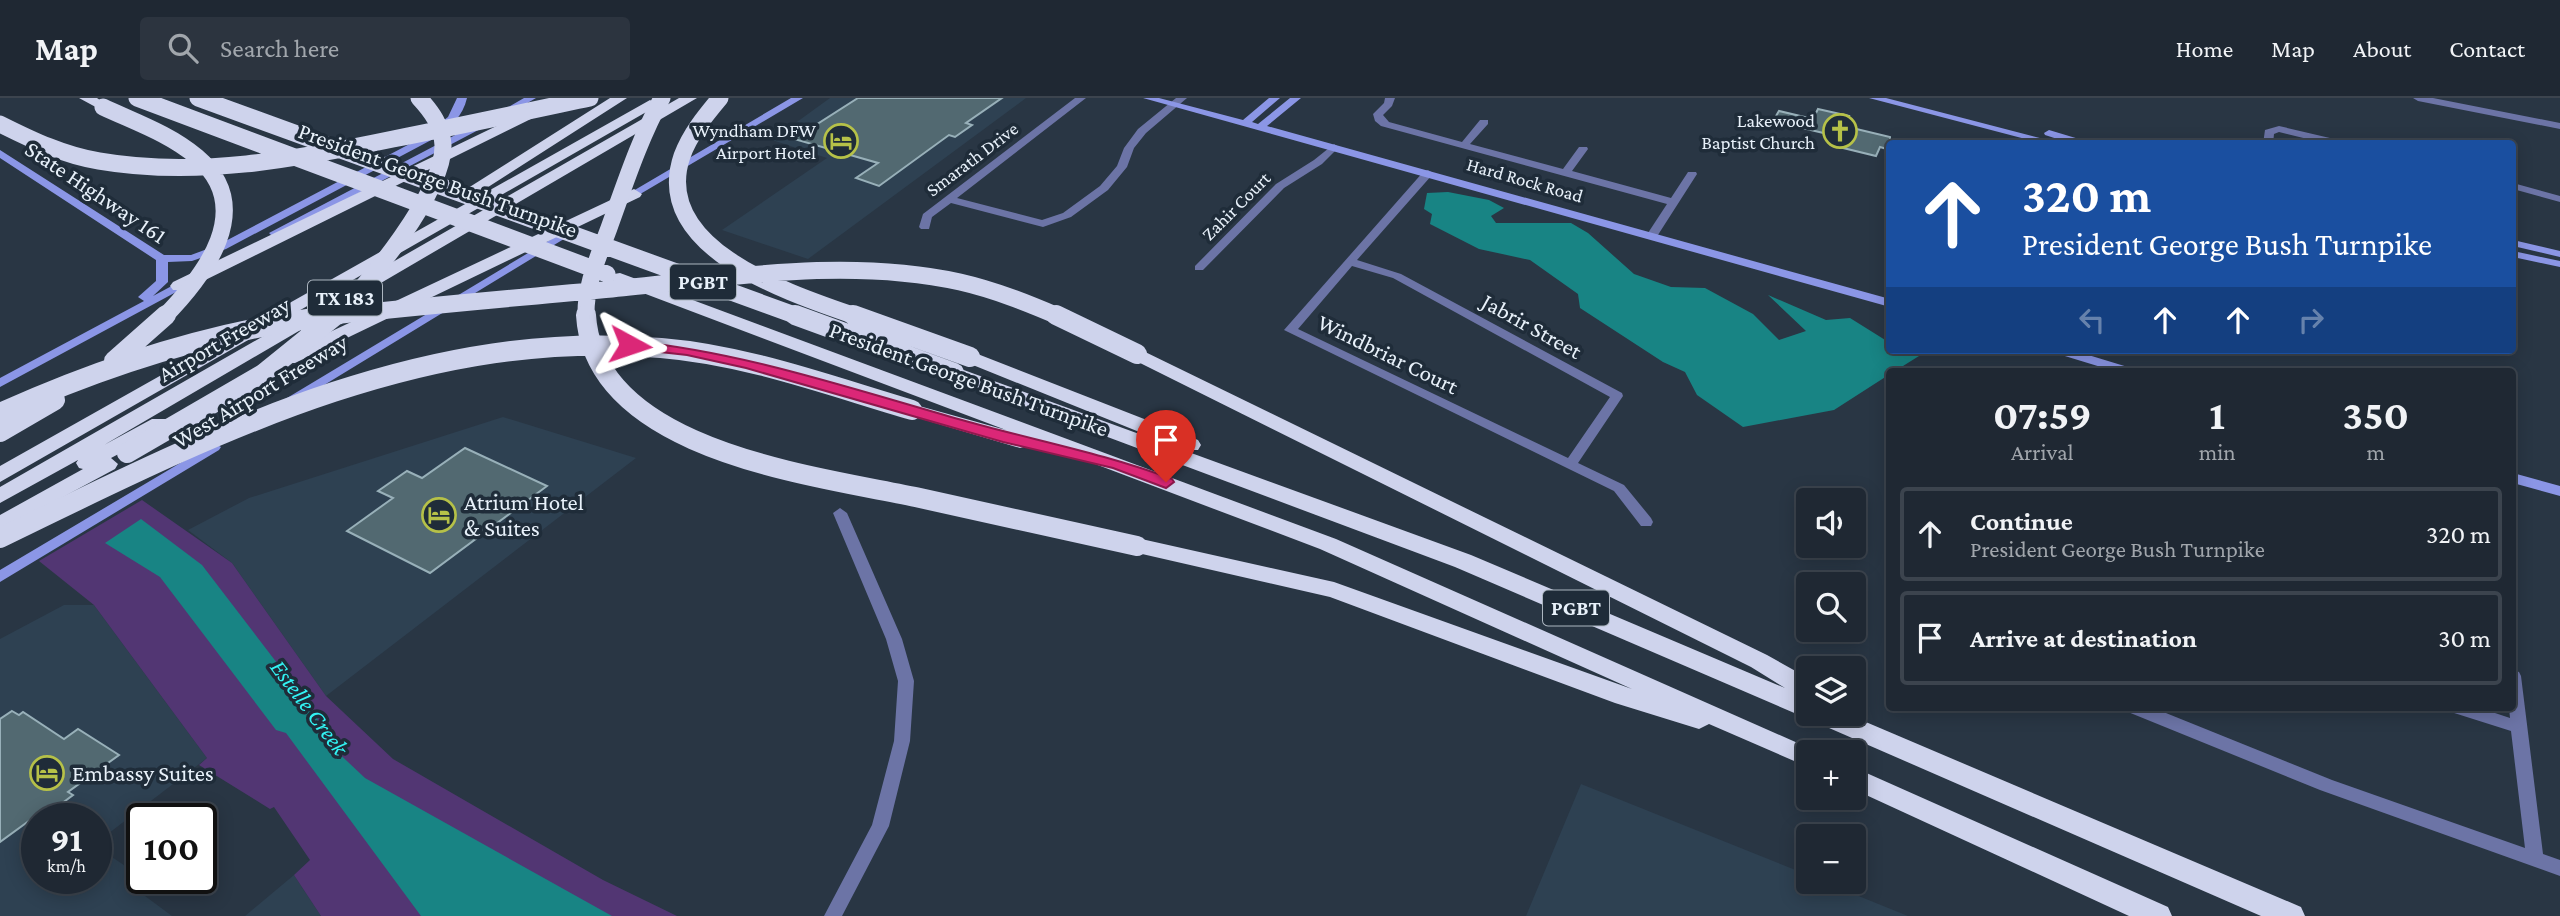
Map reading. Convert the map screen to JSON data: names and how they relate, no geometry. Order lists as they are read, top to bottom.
{
  "streets": {
    "highway": [
      "President George Bush Turnpike",
      "PGBT",
      "TX 183",
      "Airport Freeway"
    ],
    "main road": ["Hard Rock Road", "State Highway 161", "West Airport Freeway"],
    "street": [
      "Smarath Drive",
      "Zahir Court",
      "Jabrir Street",
      "Windbriar Court"
    ]
  },
  "crossings": [
    ["Hard Rock Road", "Zahir Court"],
    ["Hard Rock Road", "Windbriar Court"],
    ["Jabrir Street", "Windbriar Court"]
  ],
  "water": ["Estelle Creek"],
  "places": {
    "church": ["Lakewood Baptist Church"],
    "hotel": ["Wyndham DFW Airport Hotel", "Atrium Hotel & Suites", "Embassy Suites"]
  },
  "page": {
    "header": "Map",
    "search": "Search here",
    "nav": [
      "Home",
      "Map",
      "About",
      "Contact"
    ],
    "turn": ["320 m", "President George Bush Turnpike"],
    "eta": [
      "07:59",
      "Arrival",
      "1",
      "min",
      "350",
      "m"
    ],
    "list": [
      {
        "name": "Continue",
        "note": "President George Bush Turnpike",
        "value": "320 m"
      },
      {
        "name": "Arrive at destination",
        "value": "30 m"
      }
    ],
    "map_buttons": ["+", "−"],
    "speed": "91 km/h",
    "limit": "100"
  }
}
